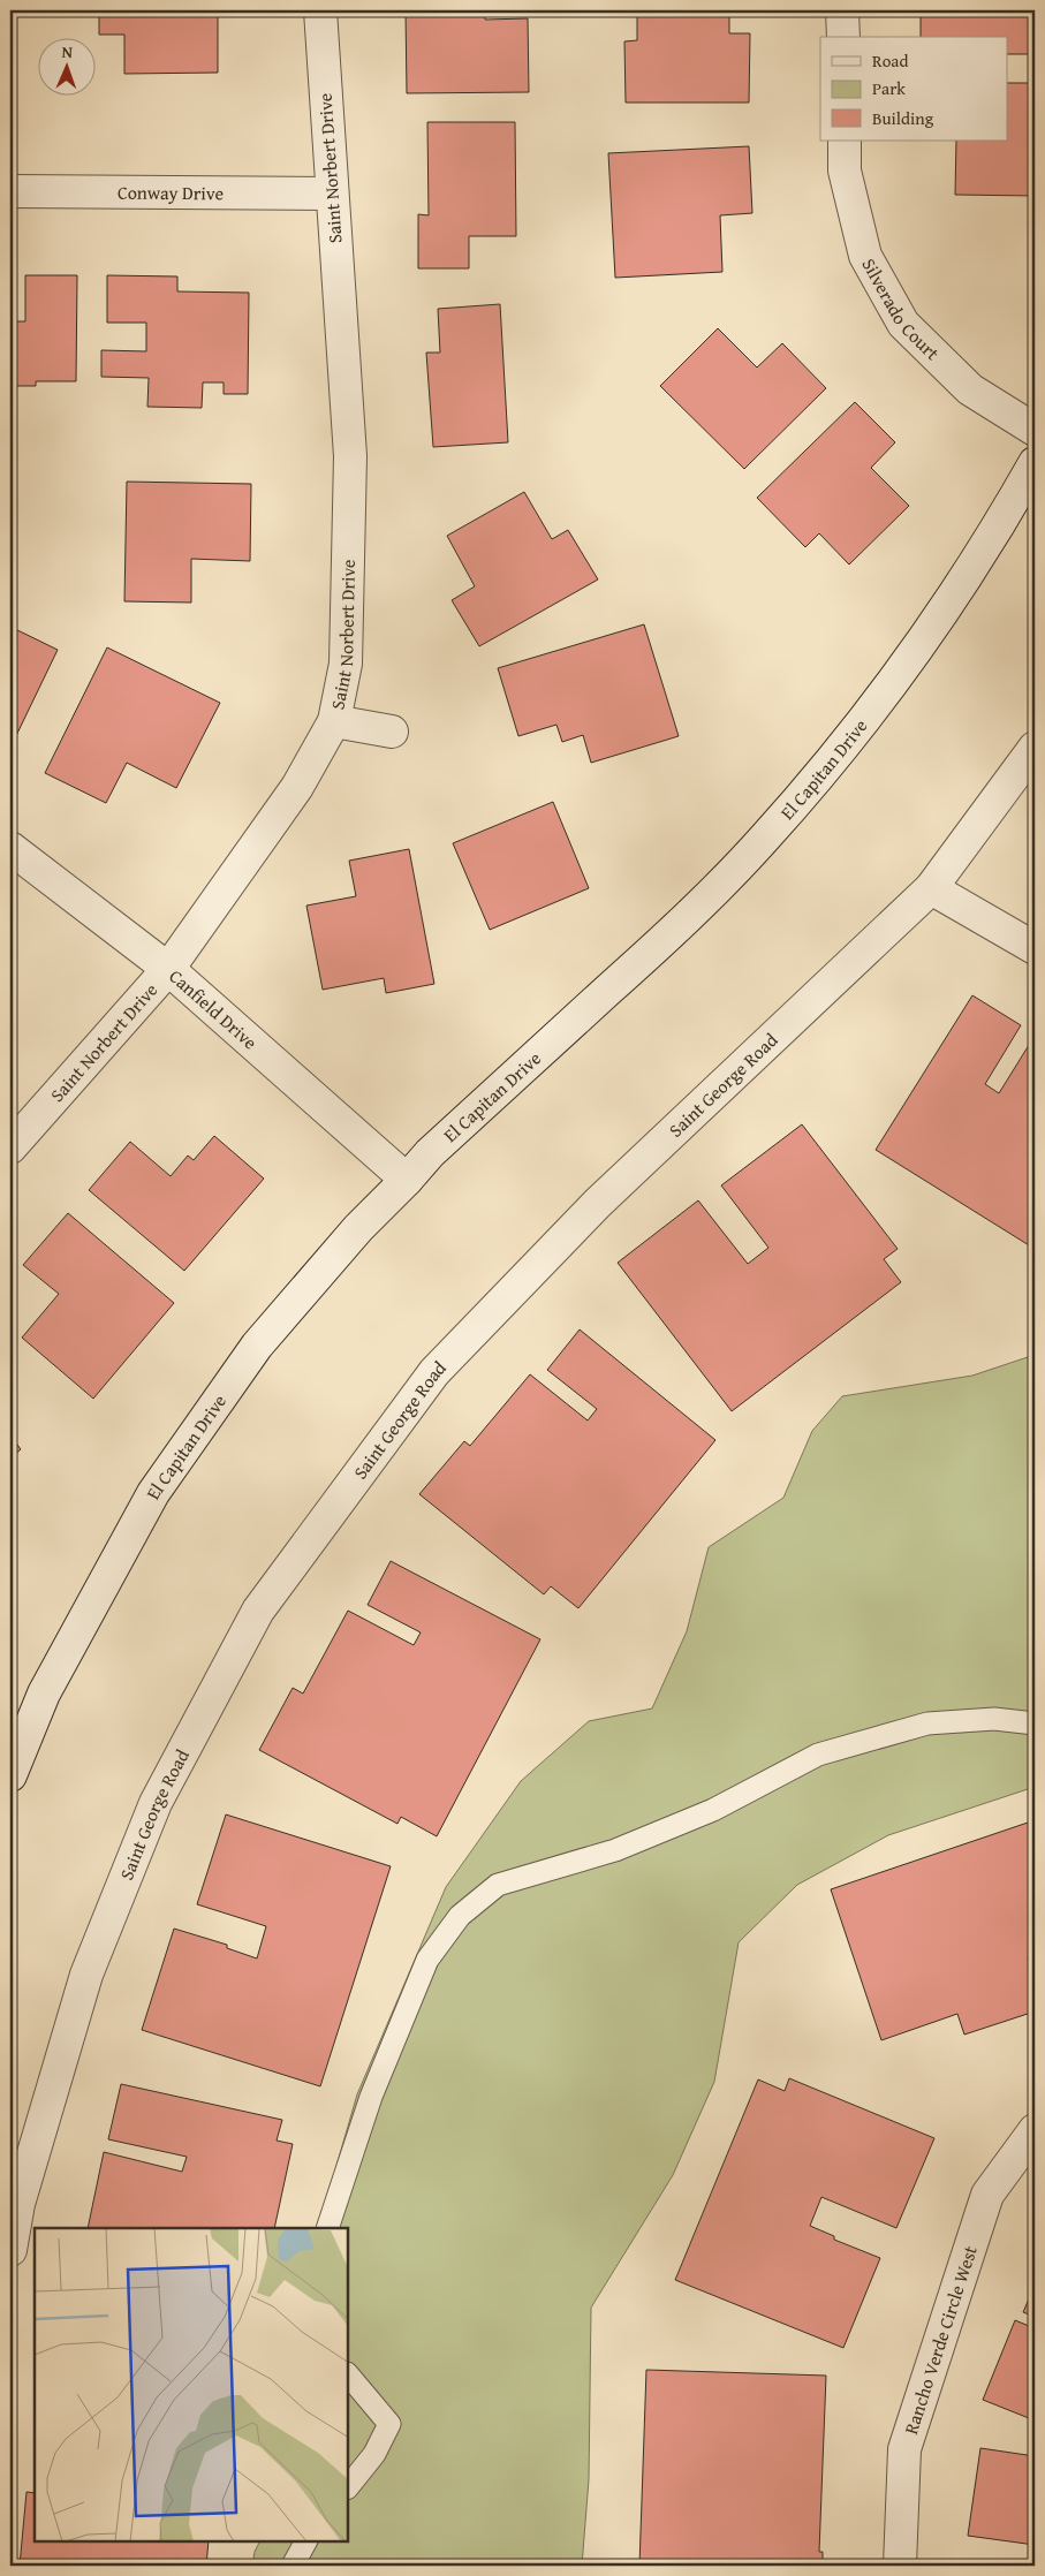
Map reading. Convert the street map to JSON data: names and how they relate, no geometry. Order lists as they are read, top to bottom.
{
  "streets": {
    "street": [
      "Saint Norbert Drive",
      "Conway Drive",
      "Silverado Court",
      "El Capitan Drive",
      "Canfield Drive",
      "Saint George Road",
      "Rancho Verde Circle West"
    ]
  },
  "crossings": [
    ["Saint Norbert Drive", "Conway Drive"],
    ["Saint Norbert Drive", "Canfield Drive"],
    ["El Capitan Drive", "Canfield Drive"]
  ],
  "legend": ["Road", "Park", "Building"],
  "north": "top"
}
